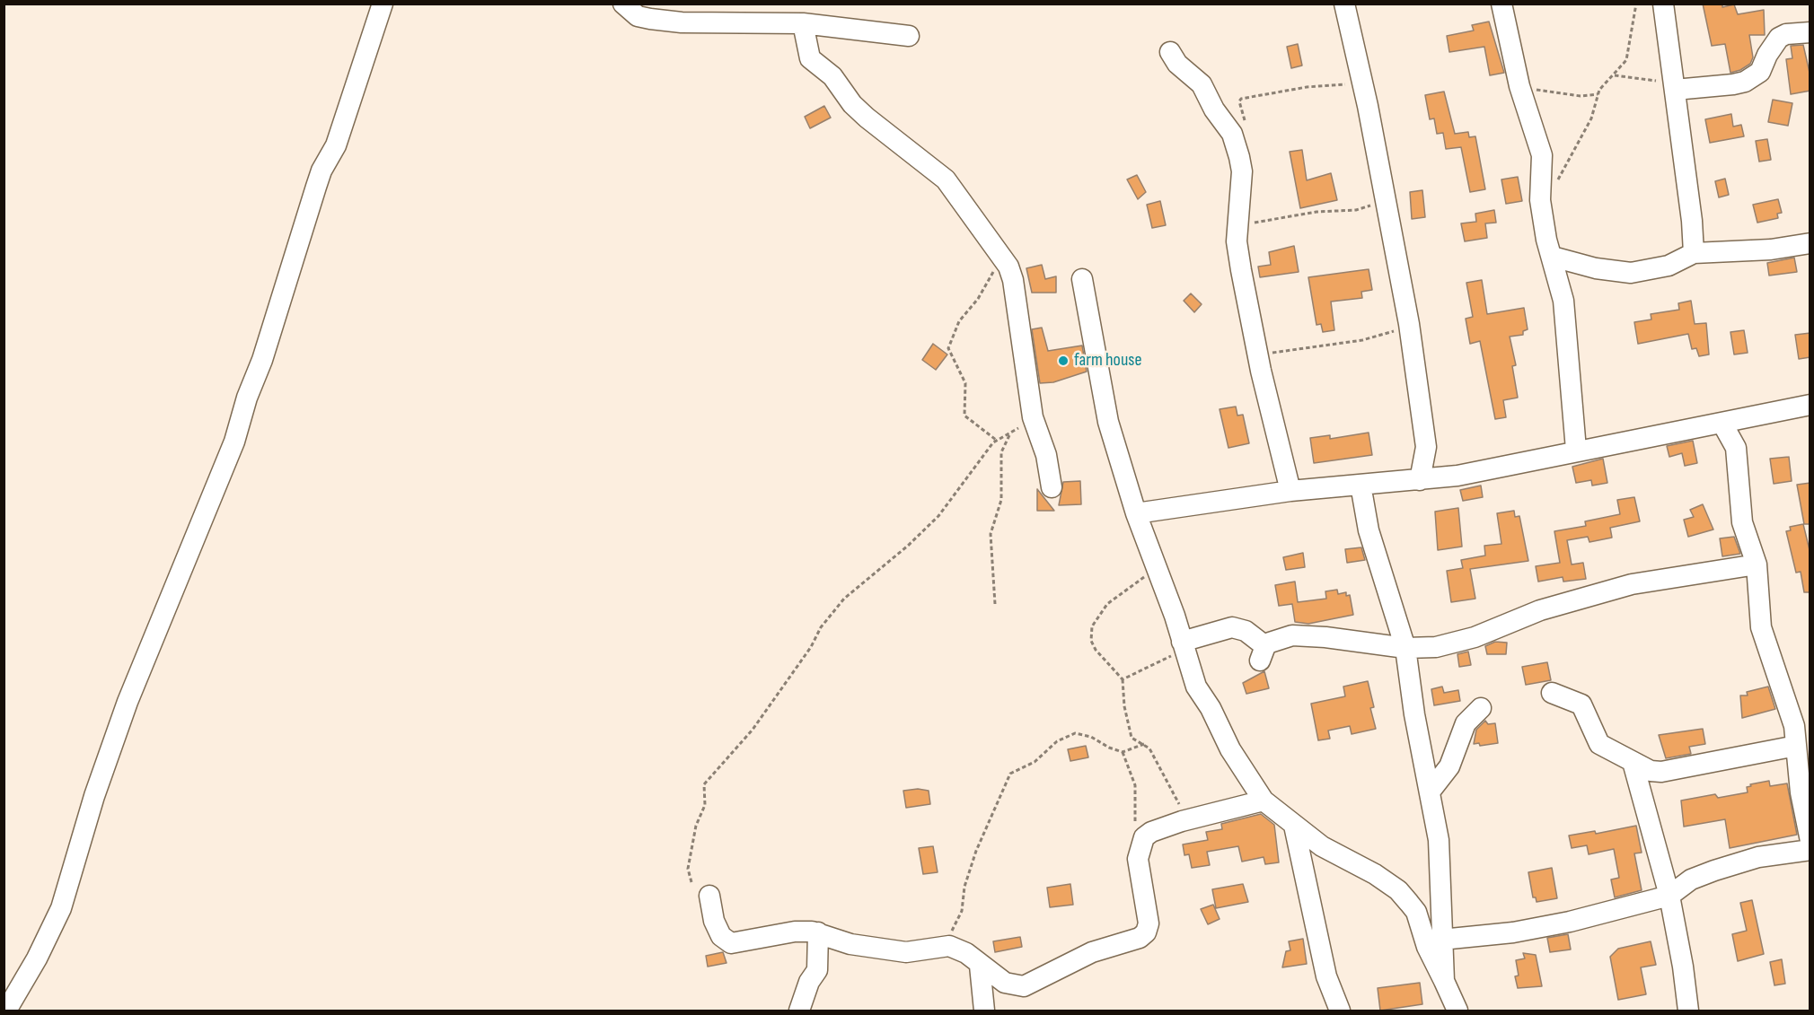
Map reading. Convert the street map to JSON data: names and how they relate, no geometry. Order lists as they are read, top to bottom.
{
  "places": ["farm house"]
}
